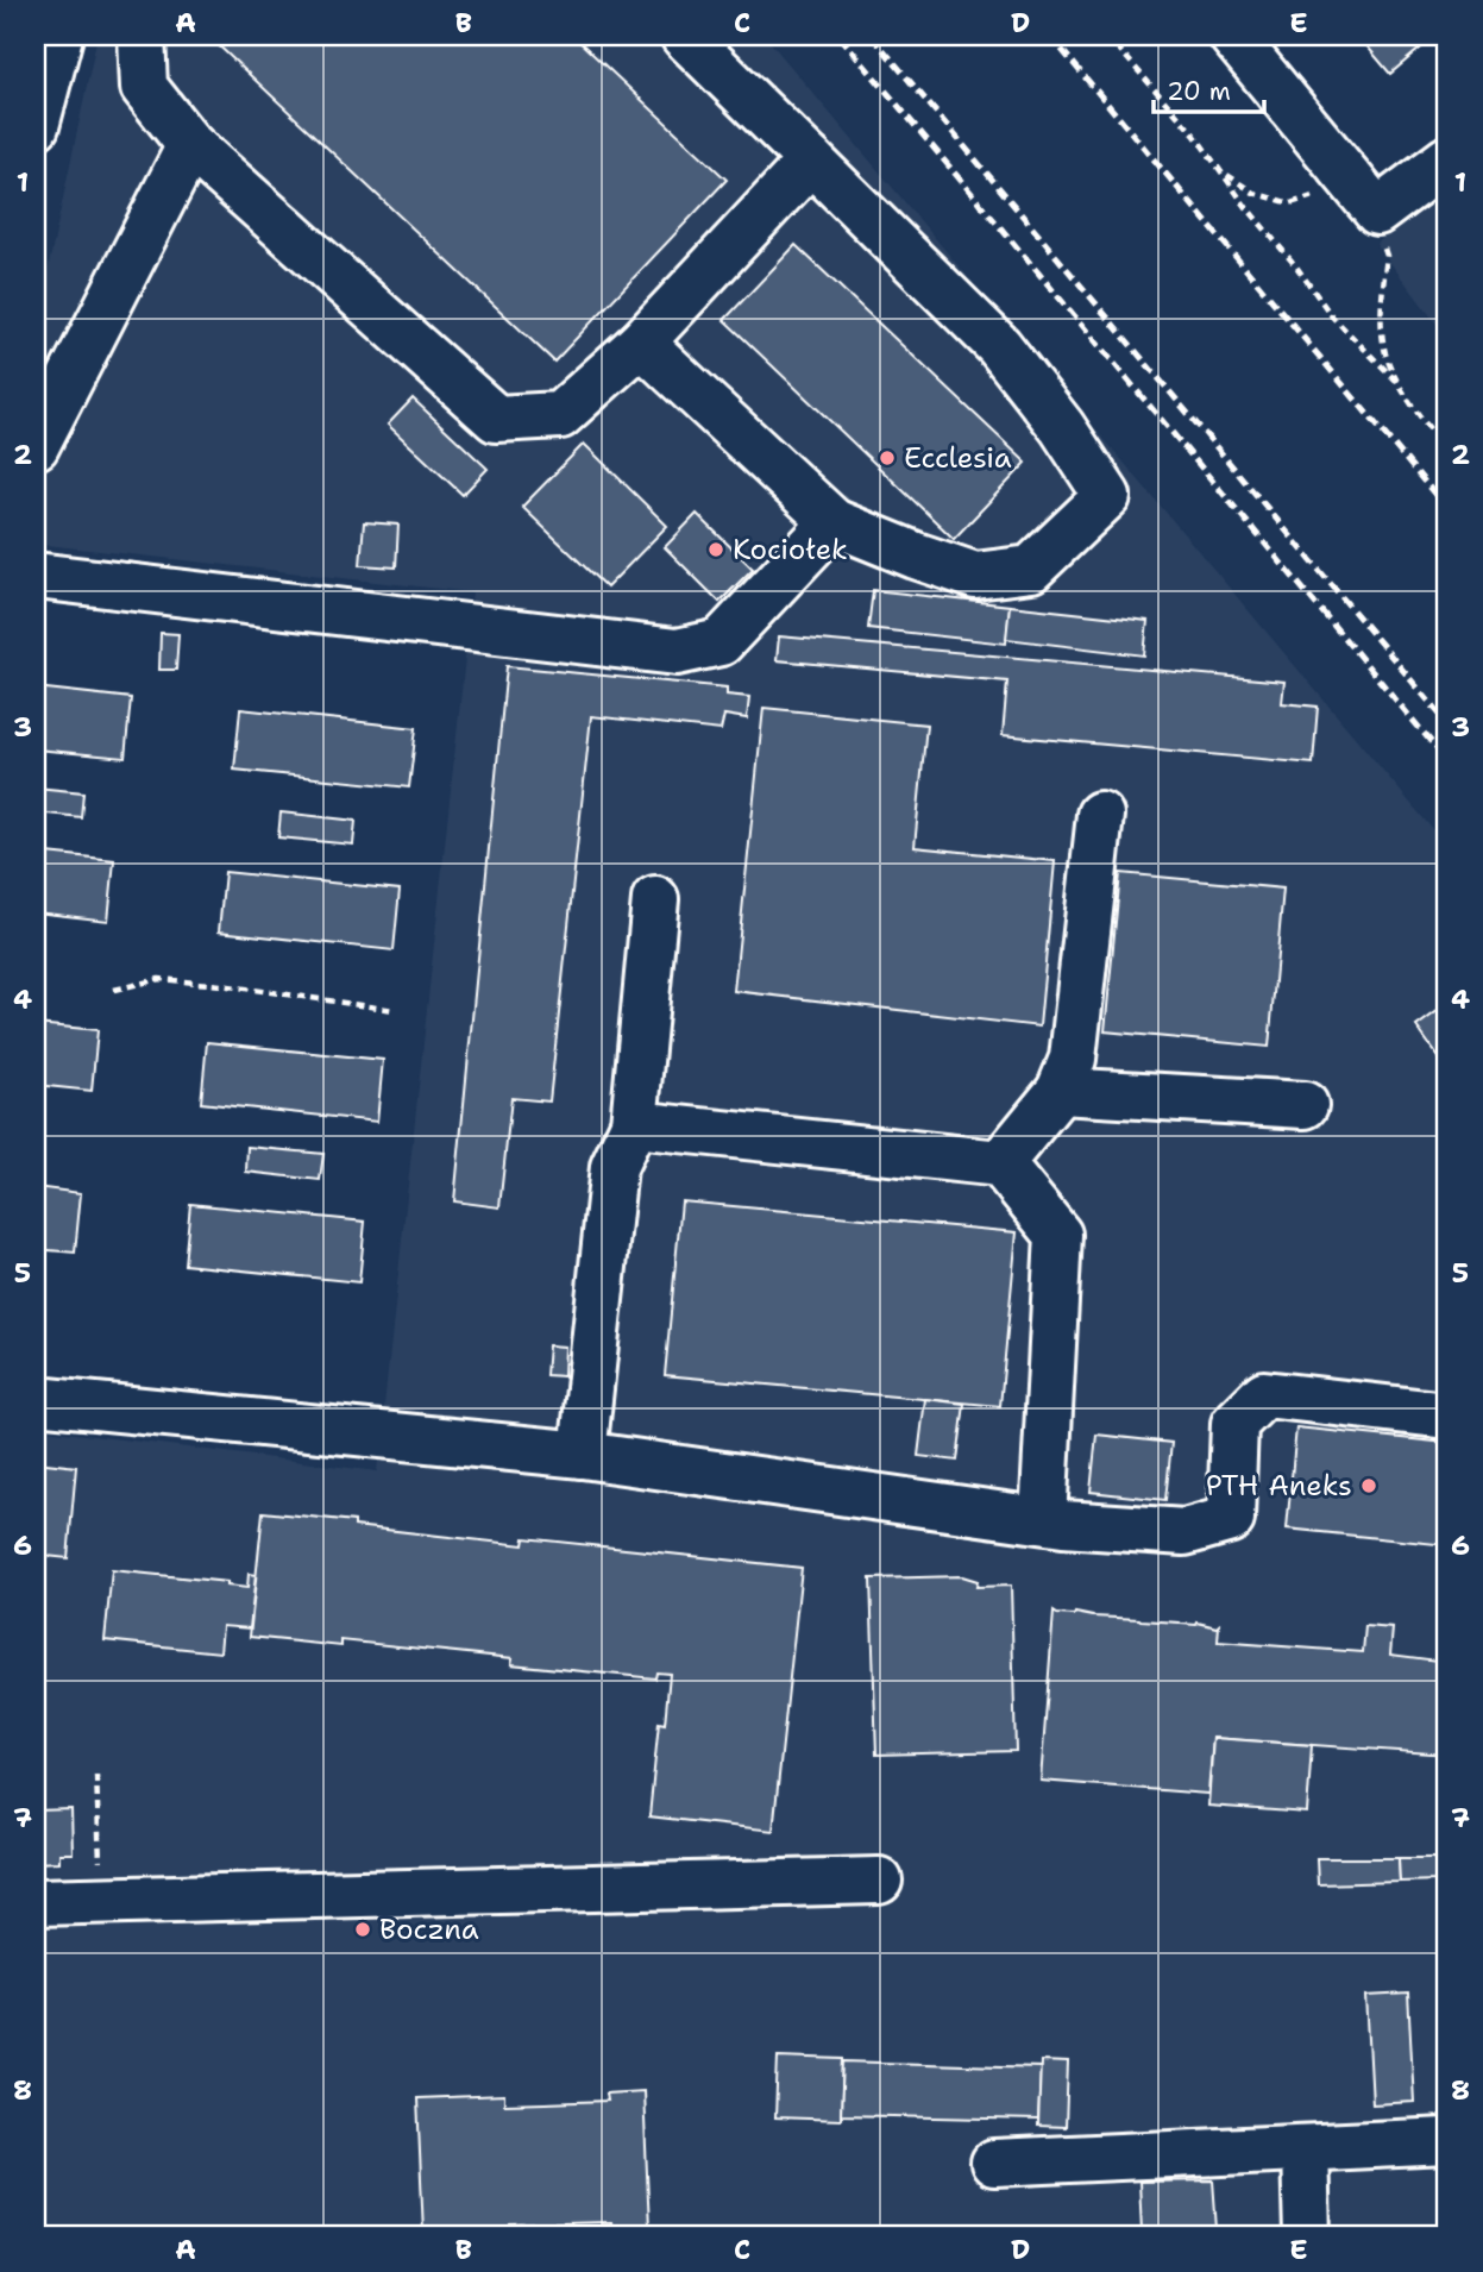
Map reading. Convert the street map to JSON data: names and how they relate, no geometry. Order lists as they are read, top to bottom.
{
  "places": [
    "Ecclesia",
    "Kociołek",
    "PTH Aneks",
    "Boczna"
  ],
  "scale_bar": "20 m",
  "grid": {
    "columns": [
      "A",
      "B",
      "C",
      "D",
      "E"
    ],
    "rows": [
      "1",
      "2",
      "3",
      "4",
      "5",
      "6",
      "7",
      "8"
    ]
  }
}
